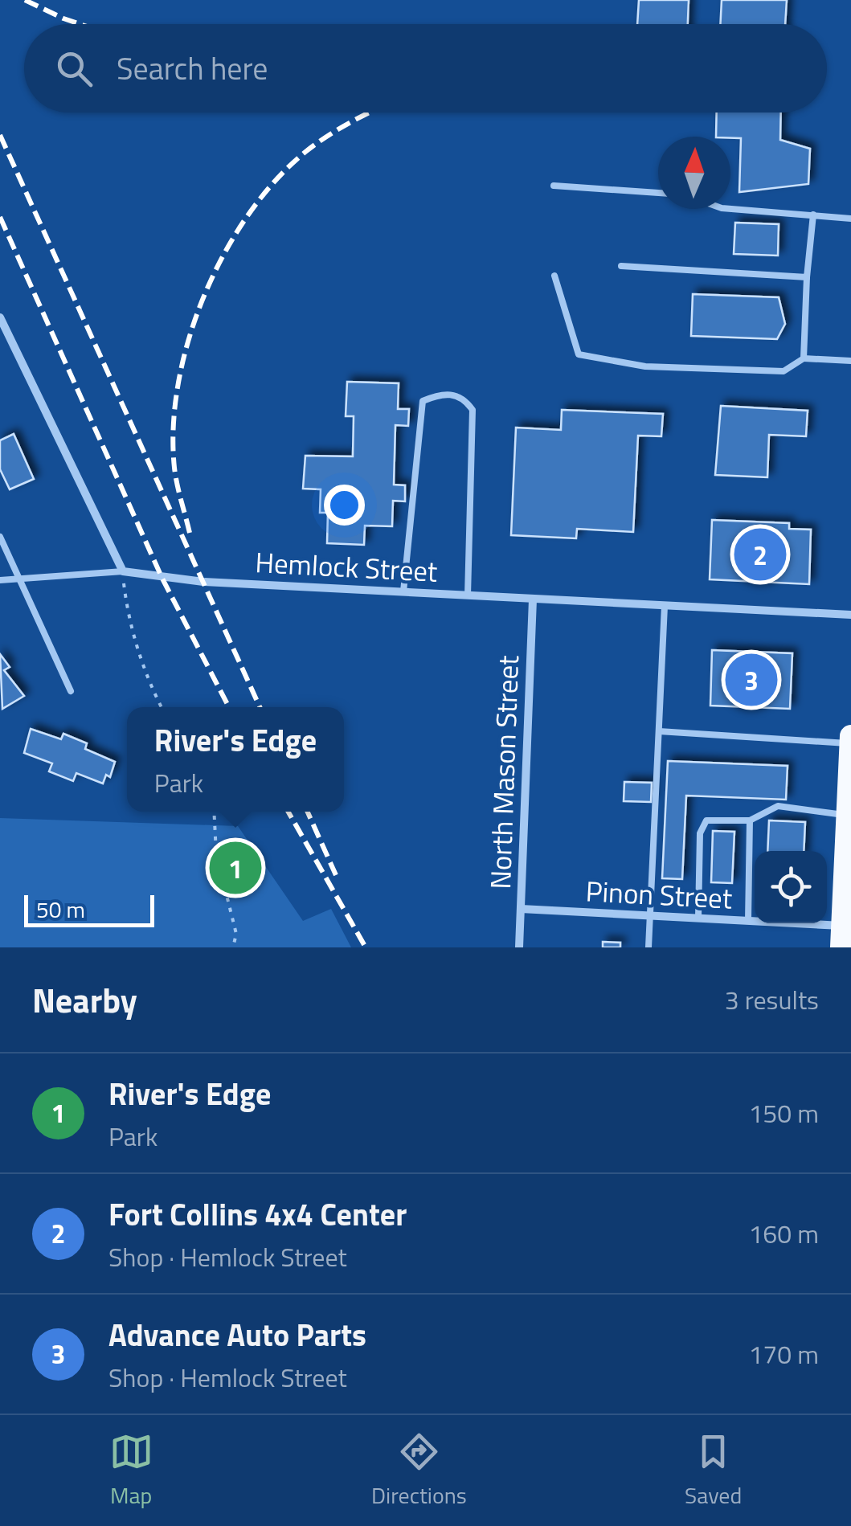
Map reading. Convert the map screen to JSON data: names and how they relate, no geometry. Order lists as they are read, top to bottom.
{
  "streets": {
    "street": ["Hemlock Street", "North Mason Street", "Pinon Street"]
  },
  "crossings": [
    ["Hemlock Street", "North Mason Street"],
    ["North Mason Street", "Pinon Street"]
  ],
  "scale_bar": "50 m",
  "north": "top",
  "page": {
    "search": "Search here",
    "pins": ["2", "3", "1"],
    "popup": ["River's Edge", "Park"],
    "scale": "50 m",
    "heading": ["Nearby", "3 results"],
    "list": [
      {
        "mark": "1",
        "name": "River's Edge",
        "note": "Park",
        "value": "150 m"
      },
      {
        "mark": "2",
        "name": "Fort Collins 4x4 Center",
        "note": "Shop · Hemlock Street",
        "value": "160 m"
      },
      {
        "mark": "3",
        "name": "Advance Auto Parts",
        "note": "Shop · Hemlock Street",
        "value": "170 m"
      }
    ],
    "nav": ["Map", "Directions", "Saved"]
  }
}
